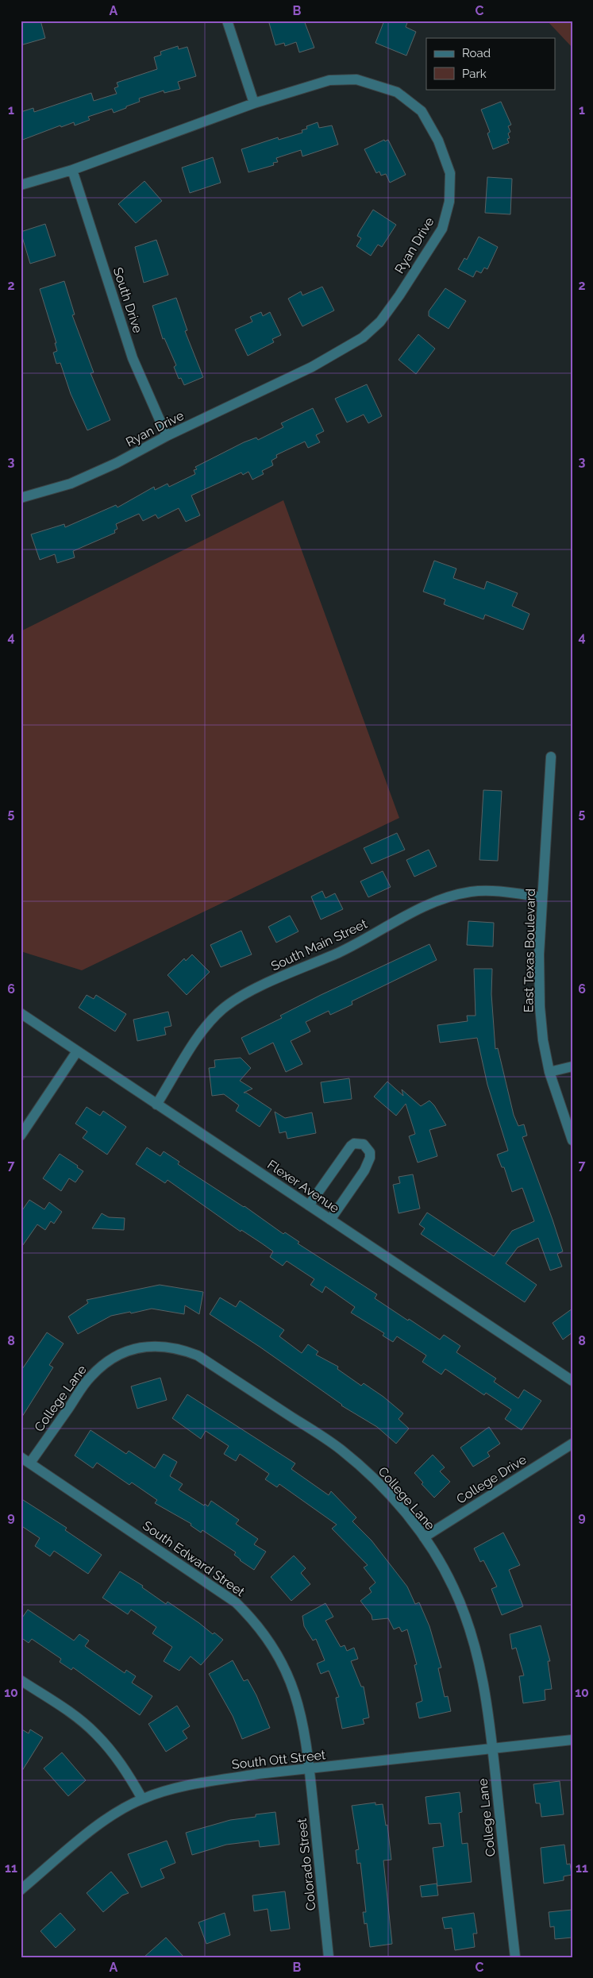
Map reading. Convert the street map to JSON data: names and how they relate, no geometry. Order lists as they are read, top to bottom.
{
  "streets": {
    "street": [
      "Ryan Drive",
      "South Drive",
      "South Main Street",
      "East Texas Boulevard",
      "Flexer Avenue",
      "College Lane",
      "College Drive",
      "South Edward Street",
      "South Ott Street",
      "Colorado Street"
    ]
  },
  "crossings": [
    ["Ryan Drive", "South Drive"],
    ["South Main Street", "East Texas Boulevard"],
    ["South Main Street", "Flexer Avenue"],
    ["College Lane", "College Drive"],
    ["College Lane", "South Edward Street"],
    ["College Lane", "South Ott Street"],
    ["South Edward Street", "South Ott Street"],
    ["South Edward Street", "Colorado Street"],
    ["South Ott Street", "Colorado Street"]
  ],
  "legend": ["Road", "Park"],
  "grid": {
    "columns": ["A", "B", "C"],
    "rows": [
      "1",
      "2",
      "3",
      "4",
      "5",
      "6",
      "7",
      "8",
      "9",
      "10",
      "11"
    ]
  }
}
